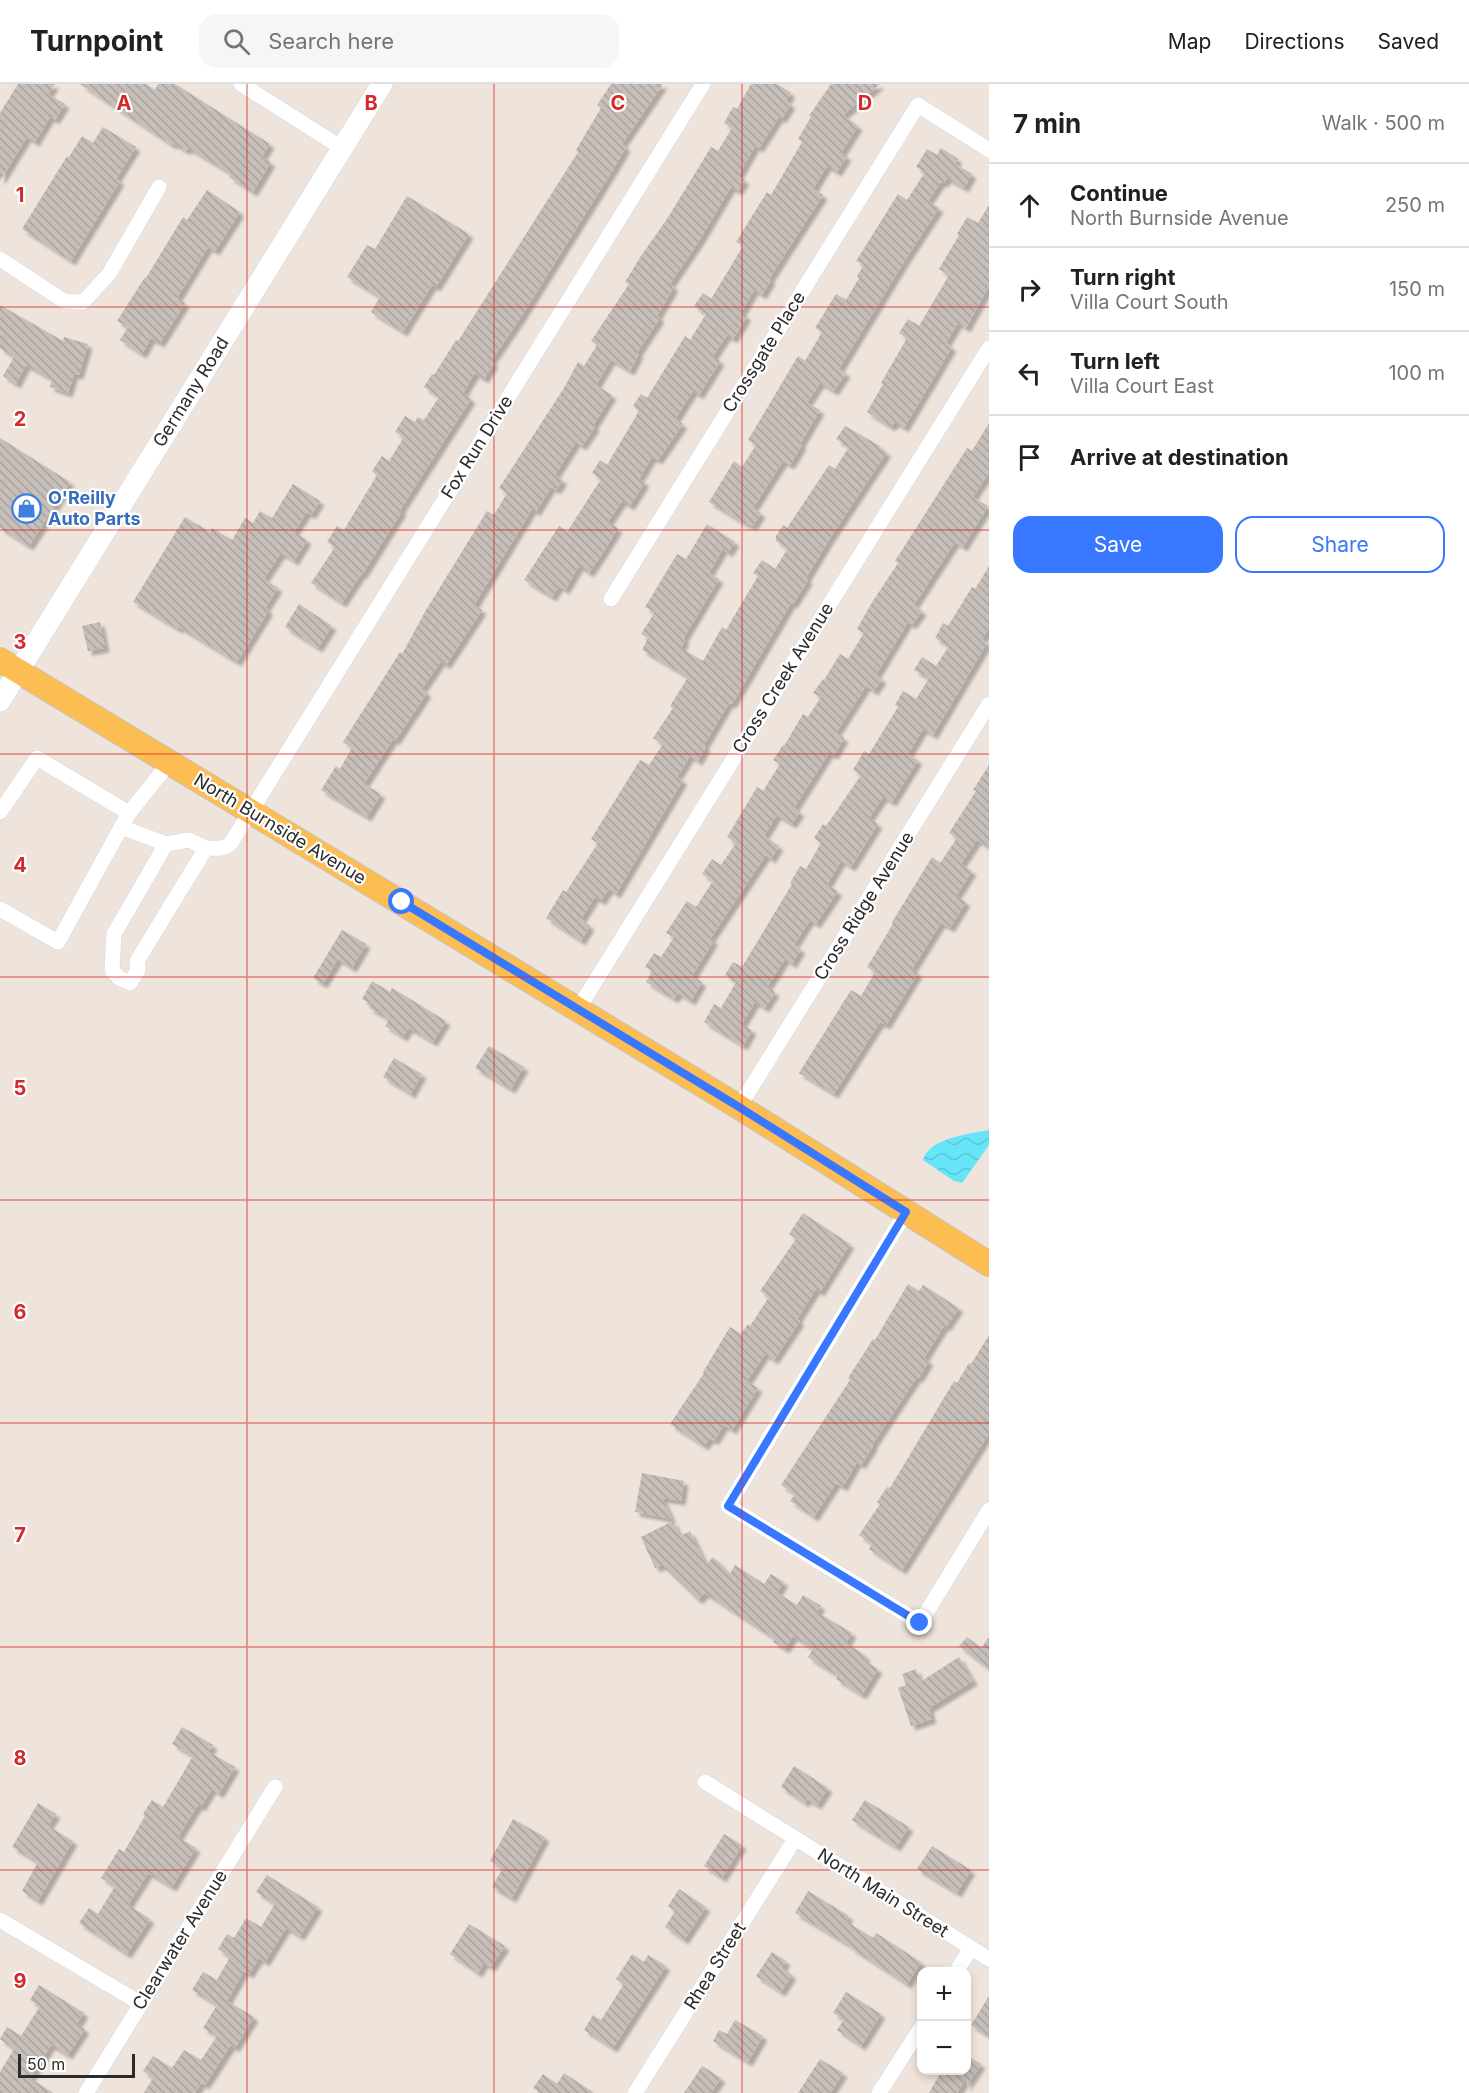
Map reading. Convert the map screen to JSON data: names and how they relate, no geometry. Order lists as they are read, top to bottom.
{
  "streets": {
    "main road": ["Germany Road", "North Burnside Avenue"],
    "street": [
      "Crossgate Place",
      "Fox Run Drive",
      "Cross Creek Avenue",
      "Cross Ridge Avenue",
      "North Main Street",
      "Clearwater Avenue",
      "Rhea Street"
    ]
  },
  "crossings": [
    ["Germany Road", "North Burnside Avenue"],
    ["Fox Run Drive", "North Burnside Avenue"],
    ["Cross Creek Avenue", "North Burnside Avenue"],
    ["North Burnside Avenue", "Cross Ridge Avenue"],
    ["North Main Street", "Rhea Street"]
  ],
  "places": {
    "shop": ["O'Reilly Auto Parts"]
  },
  "scale_bar": "50 m",
  "page": {
    "header": "Turnpoint",
    "search": "Search here",
    "nav": ["Map", "Directions", "Saved"],
    "heading": ["7 min", "Walk · 500 m"],
    "list": [
      ["Continue", "North Burnside Avenue", "250 m"],
      ["Turn right", "Villa Court South", "150 m"],
      ["Turn left", "Villa Court East", "100 m"],
      "Arrive at destination"
    ],
    "buttons": ["Save", "Share"],
    "map_buttons": ["+", "−"],
    "scale": "50 m"
  },
  "grid": {
    "columns": [
      "A",
      "B",
      "C",
      "D"
    ],
    "rows": [
      "1",
      "2",
      "3",
      "4",
      "5",
      "6",
      "7",
      "8",
      "9"
    ]
  }
}
